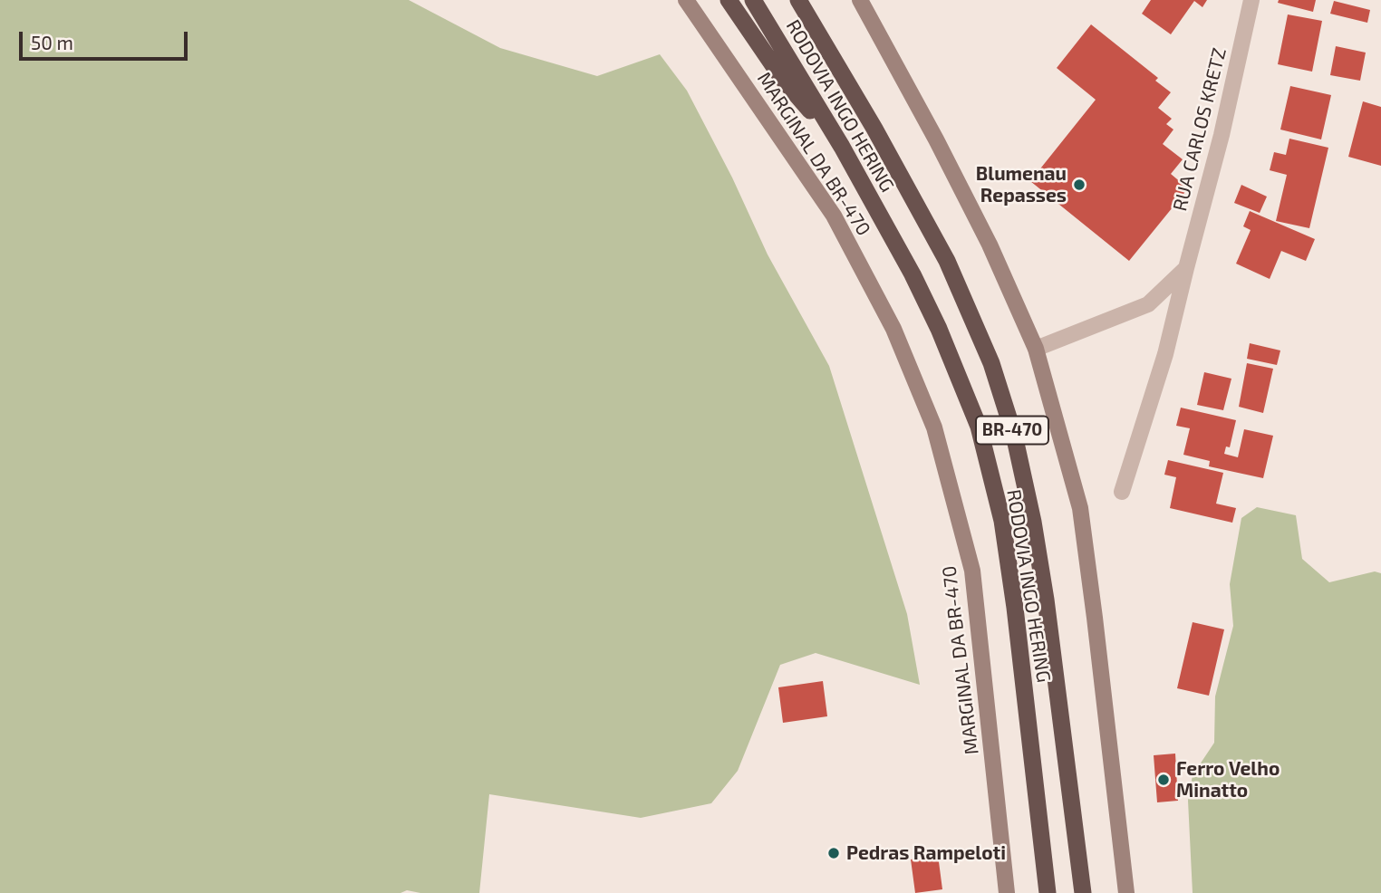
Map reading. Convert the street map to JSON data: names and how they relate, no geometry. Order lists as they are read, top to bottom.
{
  "streets": {
    "highway": ["RODOVIA INGO HERING", "BR-470"],
    "main road": ["MARGINAL DA BR-470"],
    "street": ["RUA CARLOS KRETZ"]
  },
  "places": ["Blumenau Repasses", "Ferro Velho Minatto", "Pedras Rampeloti"],
  "scale_bar": "50 m"
}
